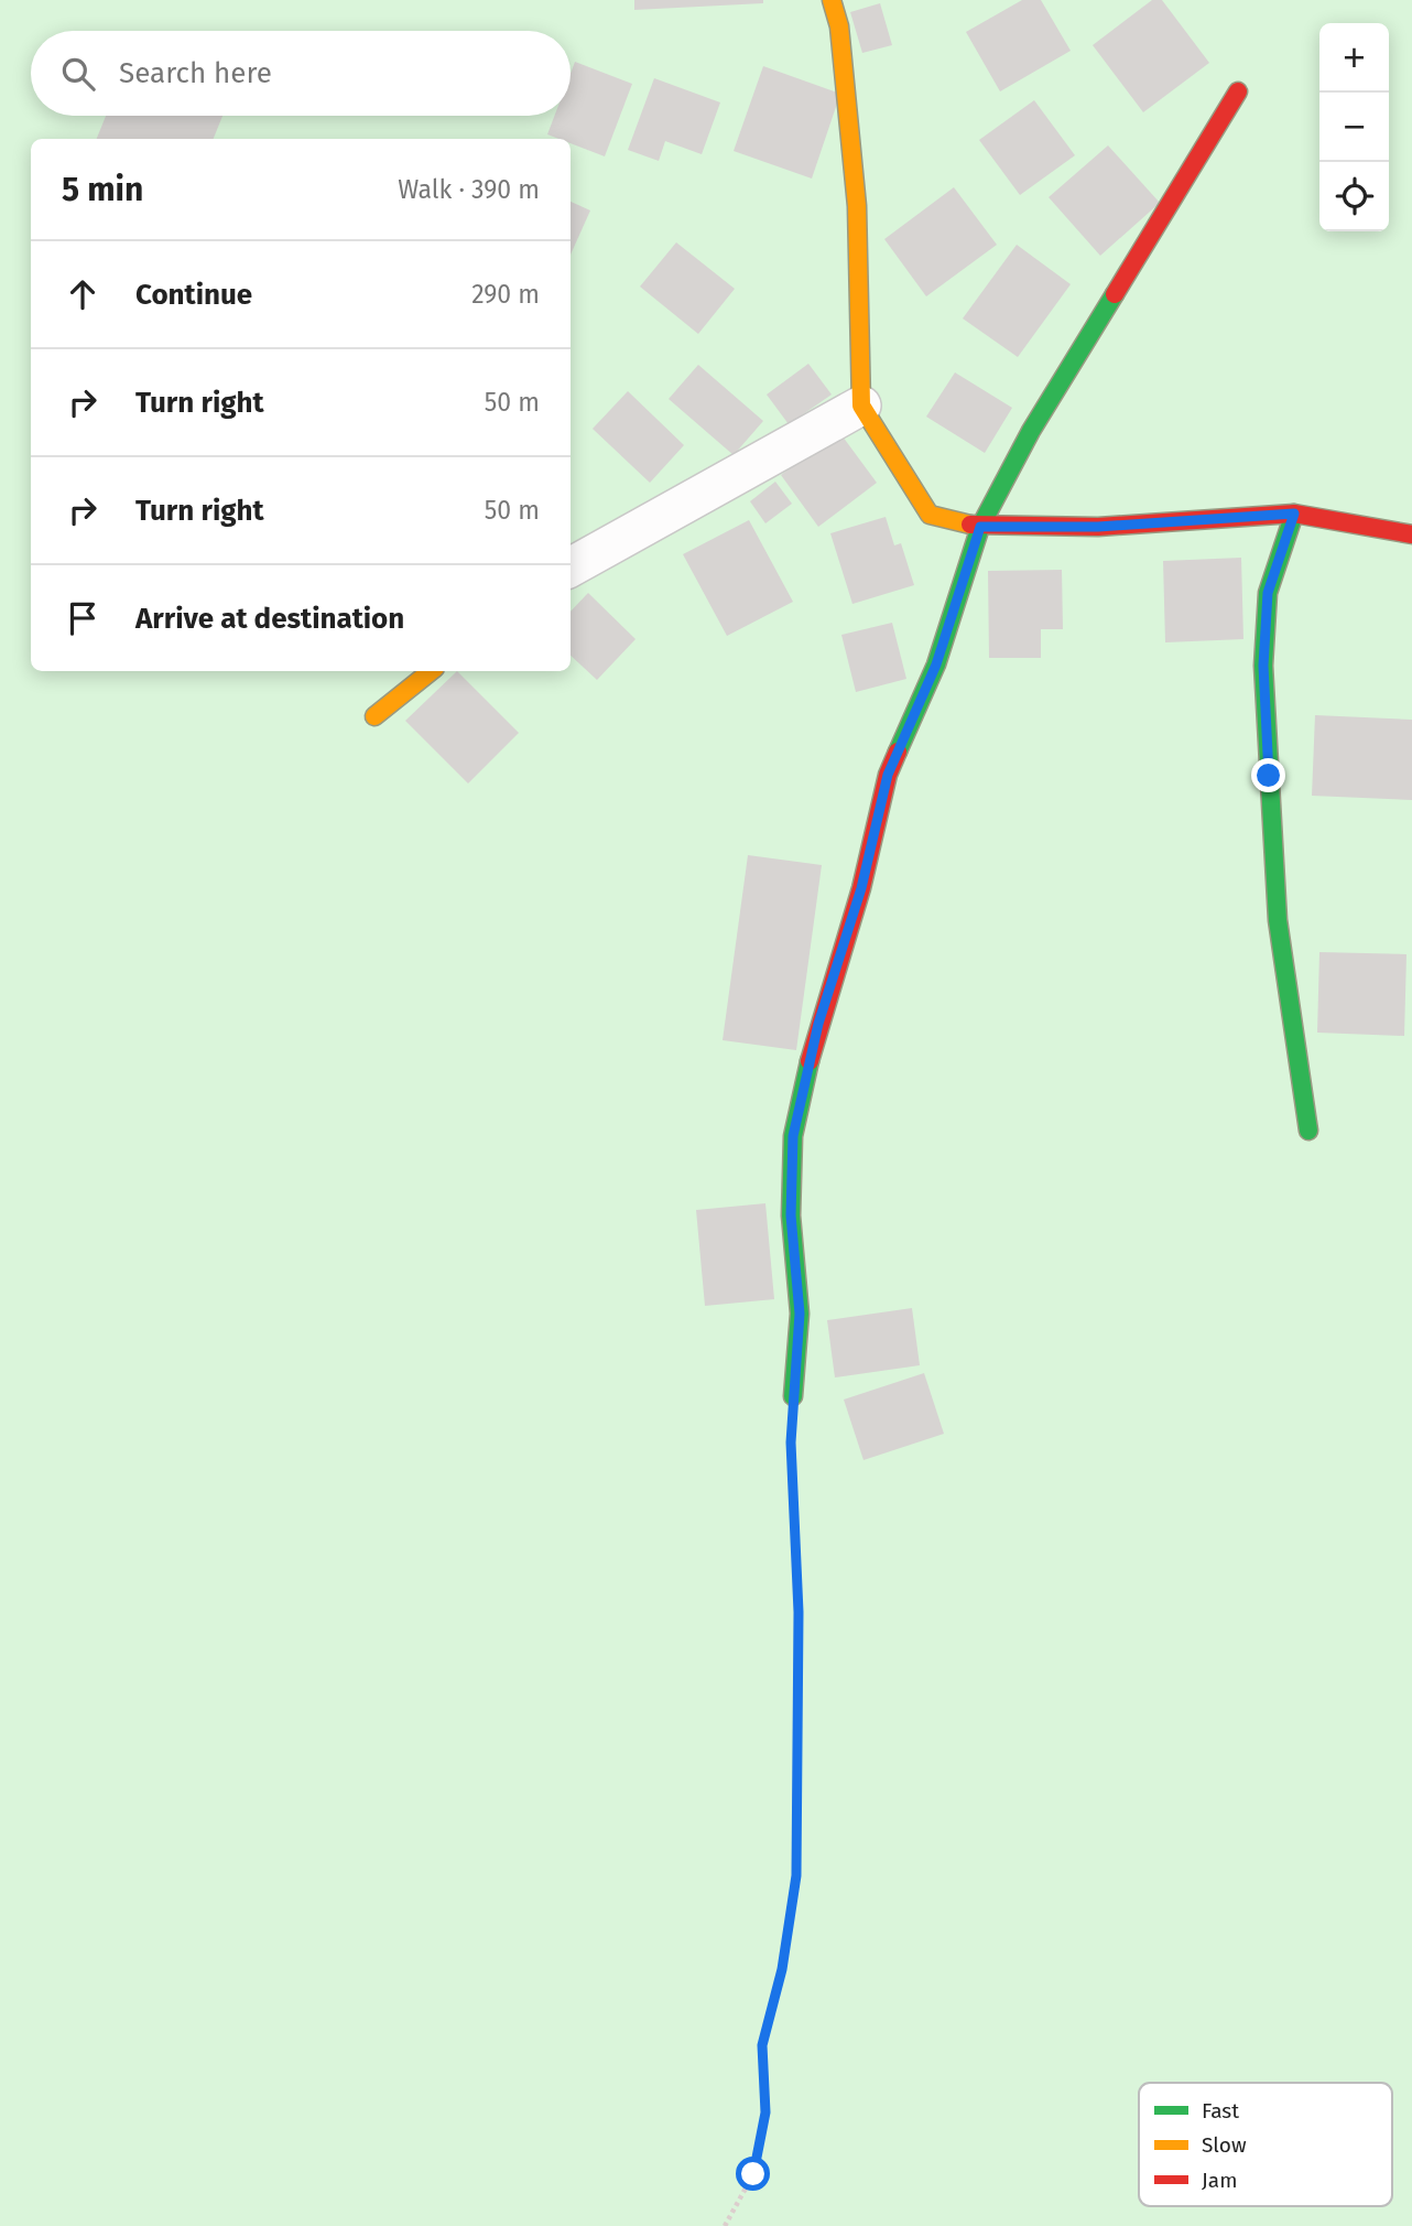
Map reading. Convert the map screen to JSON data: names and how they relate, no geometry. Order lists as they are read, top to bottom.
{
  "legend": ["Fast", "Slow", "Jam"],
  "page": {
    "map_buttons": ["+", "−"],
    "search": "Search here",
    "heading": ["5 min", "Walk · 390 m"],
    "list": [
      ["Continue", "290 m"],
      ["Turn right", "50 m"],
      ["Turn right", "50 m"],
      "Arrive at destination"
    ]
  }
}
